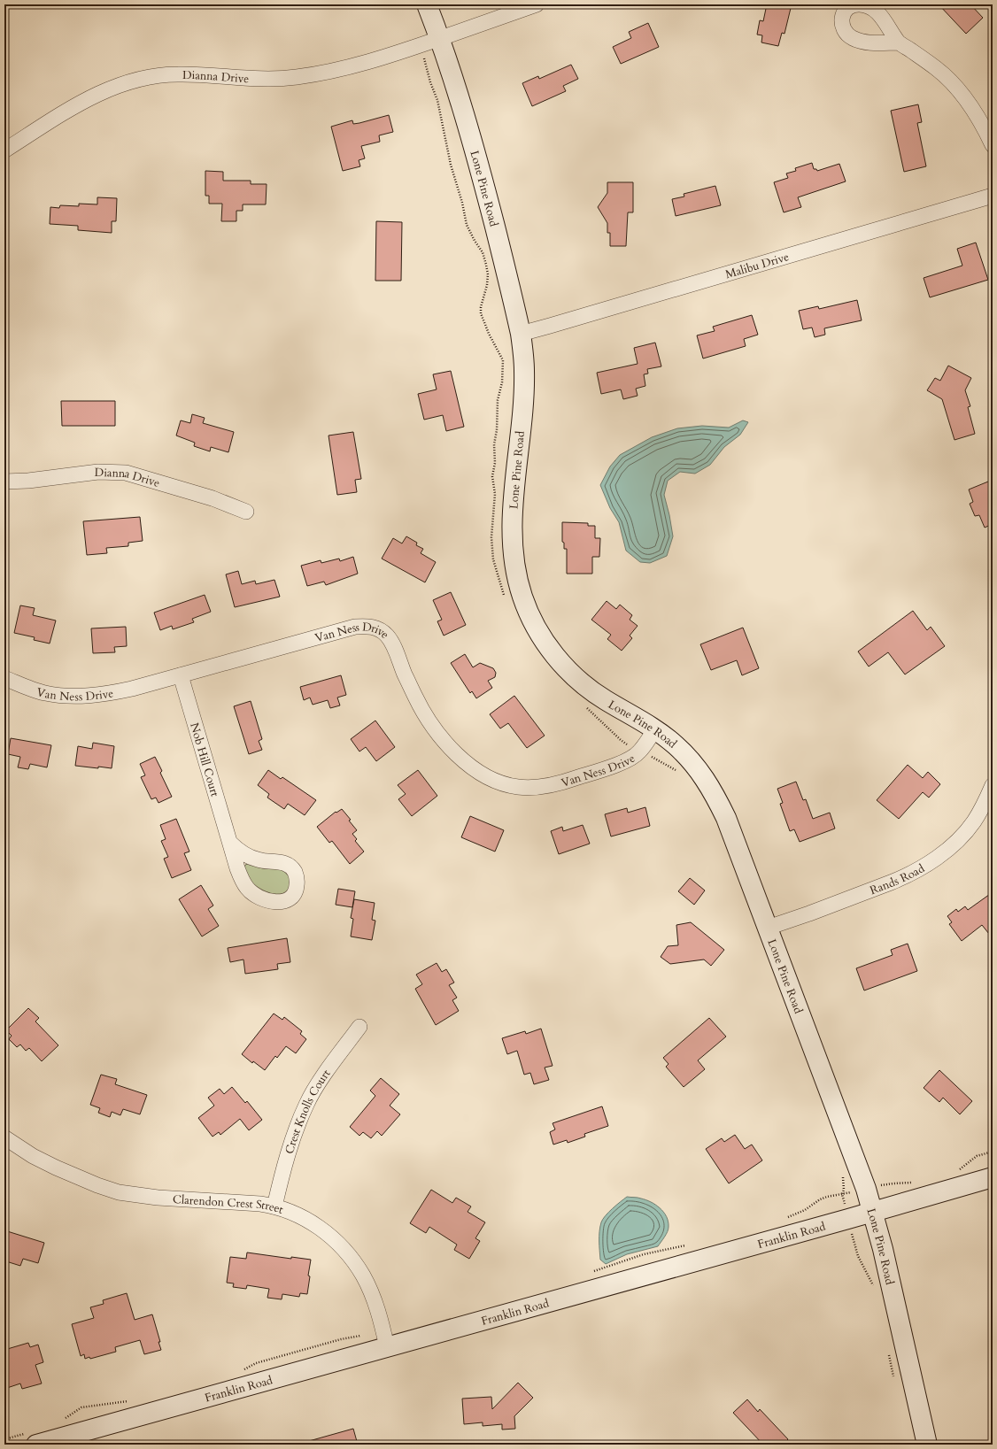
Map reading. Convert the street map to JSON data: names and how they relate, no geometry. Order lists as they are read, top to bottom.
{
  "streets": {
    "street": [
      "Dianna Drive",
      "Lone Pine Road",
      "Malibu Drive",
      "Van Ness Drive",
      "Nob Hill Court",
      "Rands Road",
      "Crest Knolls Court",
      "Clarendon Crest Street",
      "Franklin Road"
    ]
  },
  "crossings": [
    ["Dianna Drive", "Lone Pine Road"],
    ["Lone Pine Road", "Malibu Drive"],
    ["Lone Pine Road", "Van Ness Drive"],
    ["Lone Pine Road", "Rands Road"],
    ["Lone Pine Road", "Franklin Road"],
    ["Van Ness Drive", "Nob Hill Court"],
    ["Crest Knolls Court", "Clarendon Crest Street"],
    ["Clarendon Crest Street", "Franklin Road"]
  ]
}
